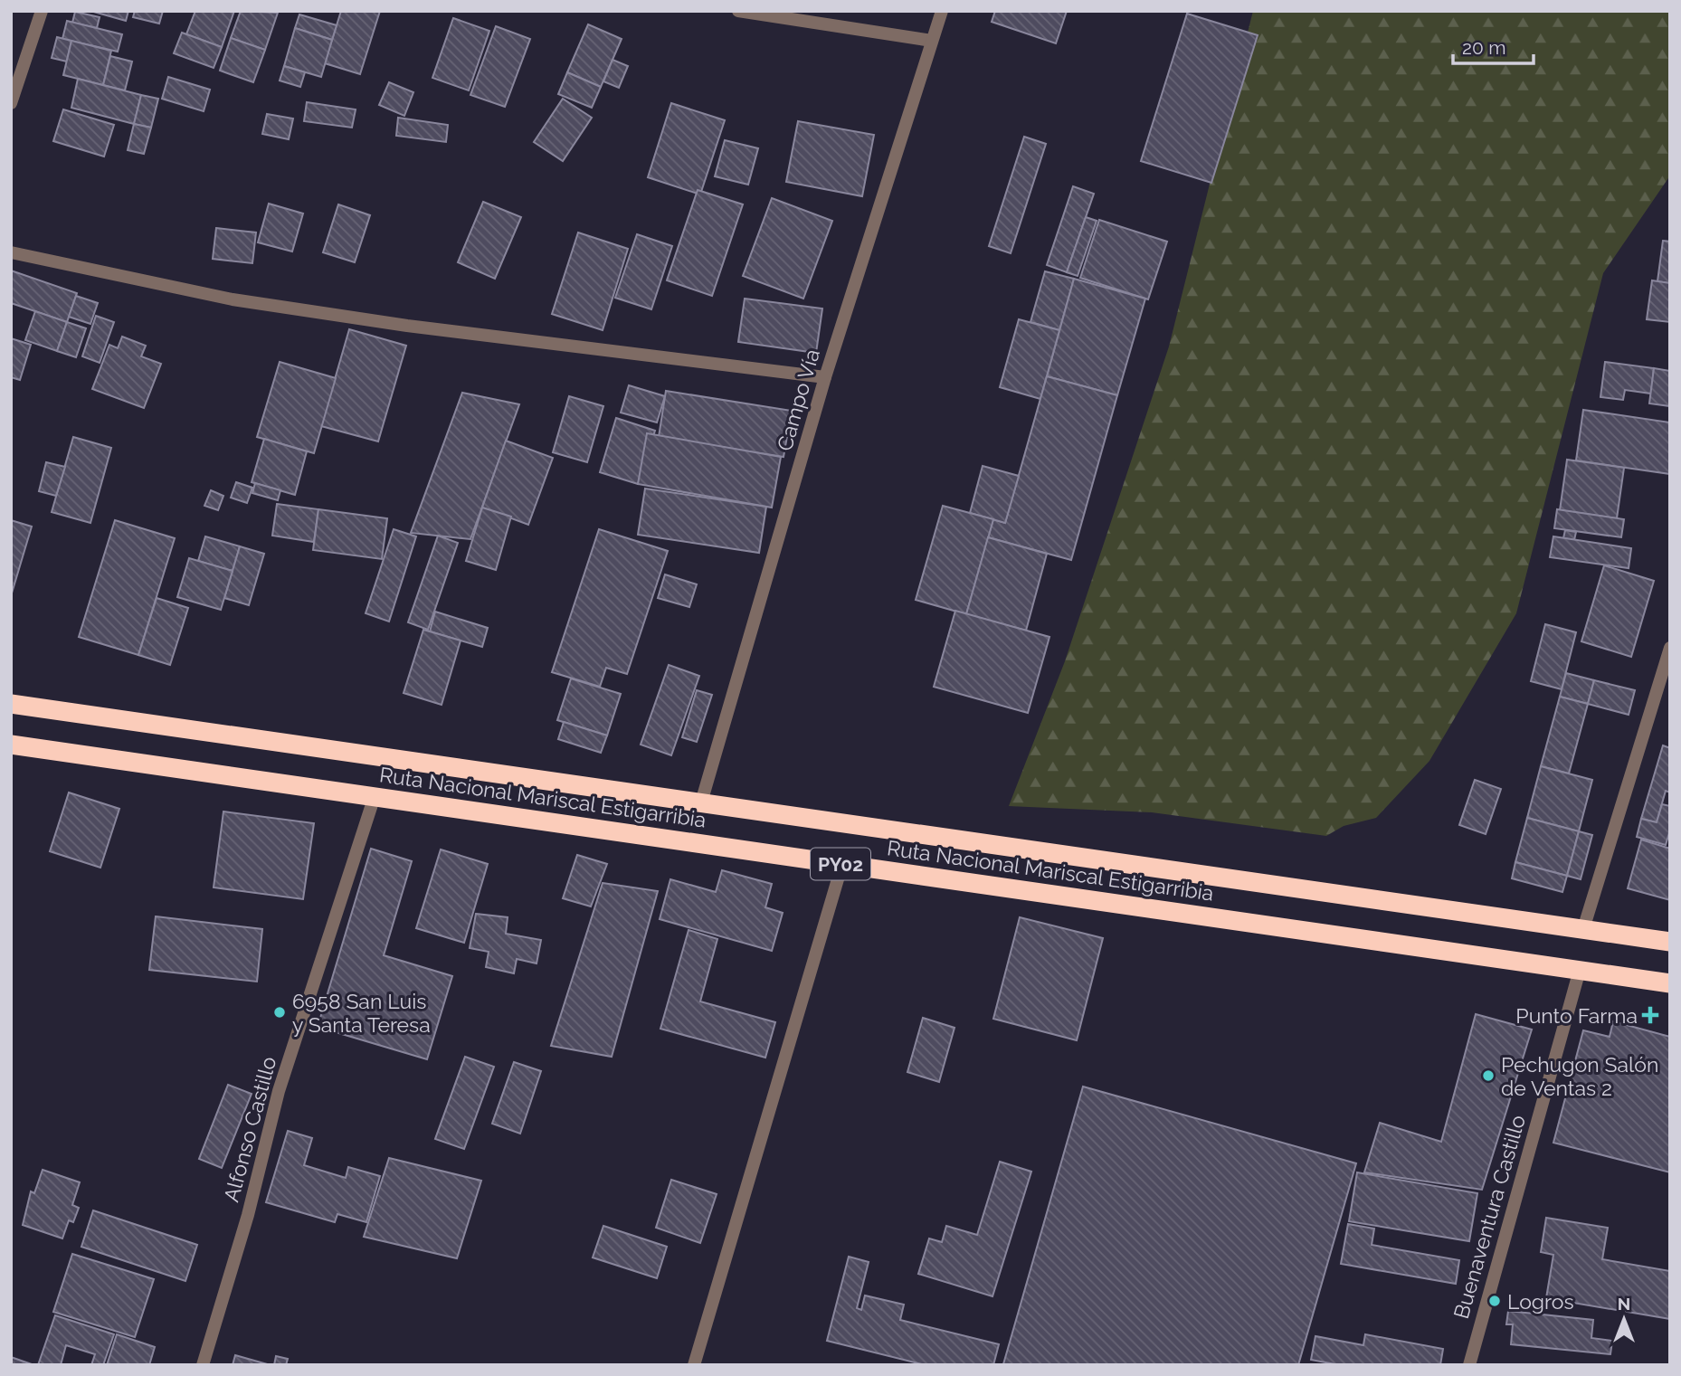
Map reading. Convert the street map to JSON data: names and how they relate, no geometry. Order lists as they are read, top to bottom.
{
  "streets": {
    "highway": ["Ruta Nacional Mariscal Estigarribia", "PY02"],
    "street": ["Campo Vía", "Alfonso Castillo", "Buenaventura Castillo"]
  },
  "crossings": [
    ["Campo Vía", "Ruta Nacional Mariscal Estigarribia"],
    ["Ruta Nacional Mariscal Estigarribia", "Alfonso Castillo"],
    ["Ruta Nacional Mariscal Estigarribia", "Buenaventura Castillo"]
  ],
  "places": {
    "other": ["6958 San Luis y Santa Teresa", "Pechugon Salón de Ventas 2", "Logros"],
    "health": ["Punto Farma"]
  },
  "scale_bar": "20 m",
  "north": "top"
}
